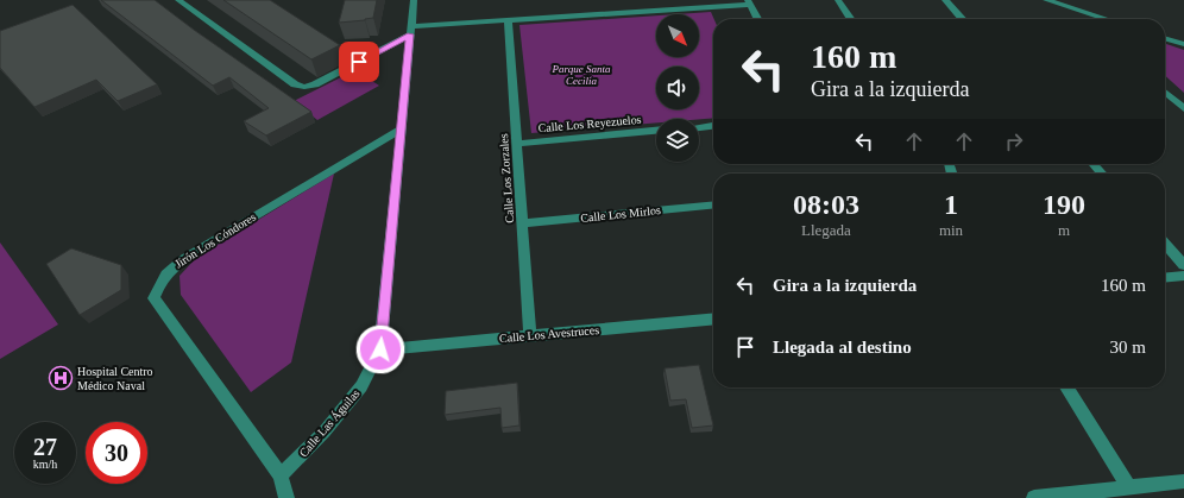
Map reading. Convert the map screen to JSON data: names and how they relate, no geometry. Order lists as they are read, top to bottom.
{
  "streets": {
    "street": [
      "Calle Los Reyezuelos",
      "Calle Los Zorzales",
      "Calle Los Mirlos",
      "Jirón Los Cóndores",
      "Calle Los Avestruces",
      "Calle Las Águilas"
    ]
  },
  "crossings": [
    ["Calle Los Reyezuelos", "Calle Los Zorzales"],
    ["Calle Los Zorzales", "Calle Los Mirlos"],
    ["Calle Los Zorzales", "Calle Los Avestruces"],
    ["Jirón Los Cóndores", "Calle Las Águilas"],
    ["Calle Los Avestruces", "Calle Las Águilas"]
  ],
  "parks": ["Parque Santa Cecilia"],
  "places": {
    "hospital": ["Hospital Centro Médico Naval"]
  },
  "north": "bottom right",
  "page": {
    "turn": ["160 m", "Gira a la izquierda"],
    "eta": [
      "08:03",
      "Llegada",
      "1",
      "min",
      "190",
      "m"
    ],
    "list": [
      {
        "name": "Gira a la izquierda",
        "value": "160 m"
      },
      {
        "name": "Llegada al destino",
        "value": "30 m"
      }
    ],
    "speed": "27 km/h",
    "limit": "30"
  }
}
